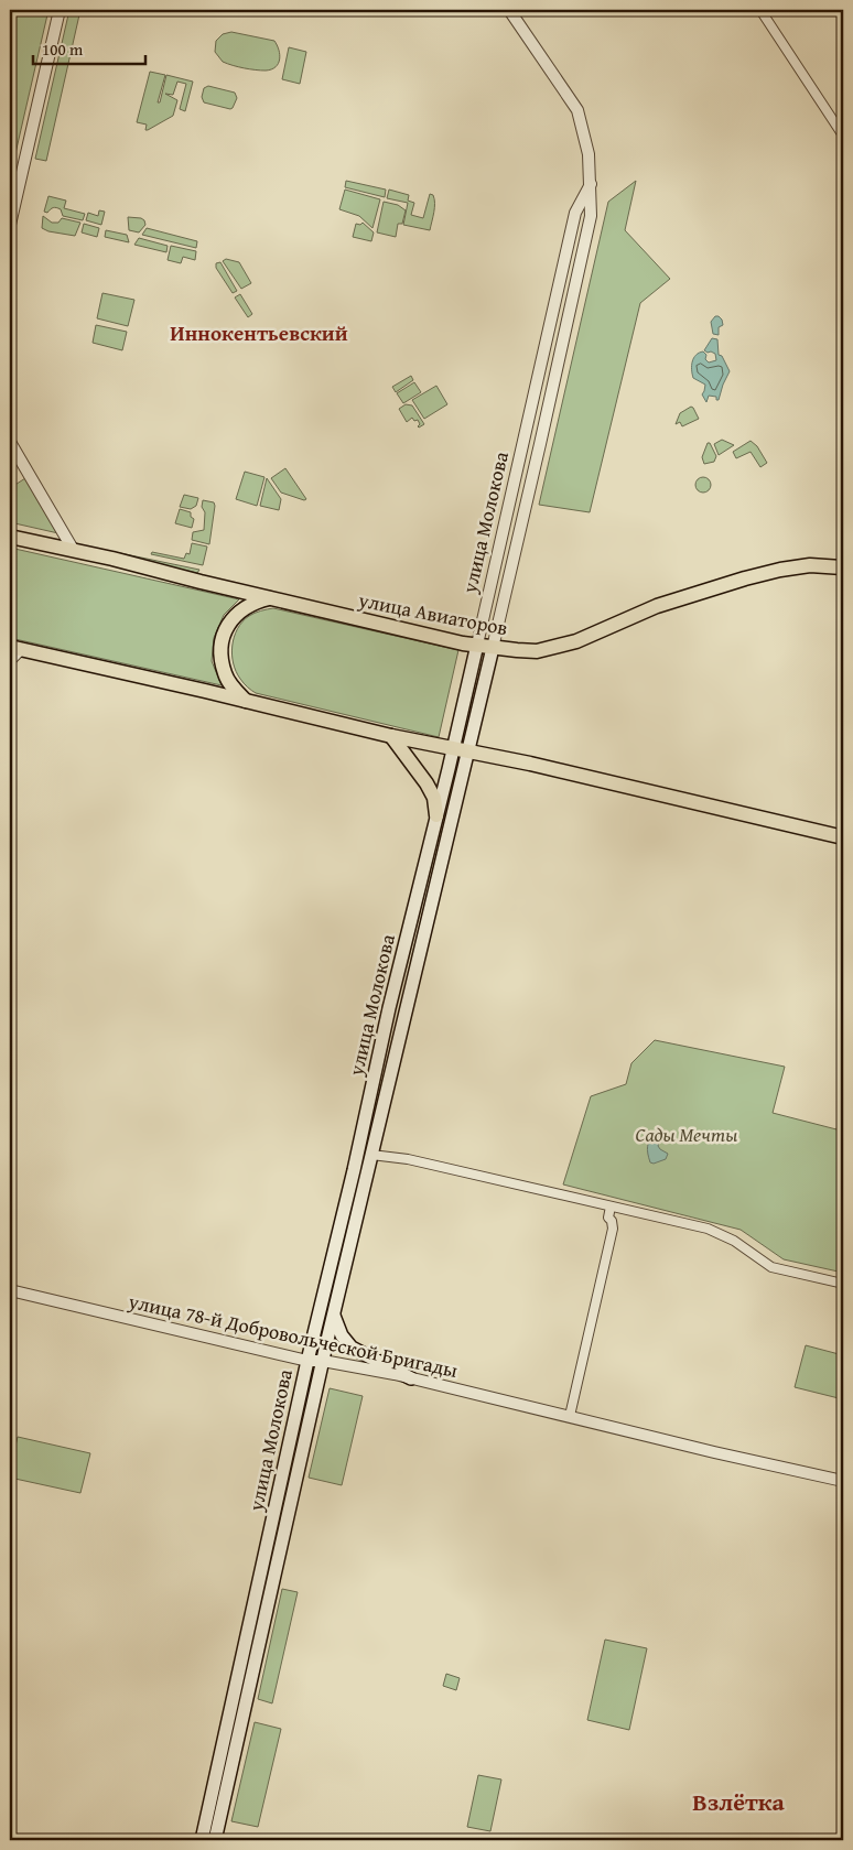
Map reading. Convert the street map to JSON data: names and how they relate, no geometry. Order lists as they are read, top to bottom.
{
  "streets": {
    "main road": ["улица Молокова", "улица Авиаторов"],
    "street": ["улица 78-й Добровольческой Бригады"]
  },
  "crossings": [
    ["улица Молокова", "улица Авиаторов"],
    ["улица Молокова", "улица 78-й Добровольческой Бригады"]
  ],
  "districts": ["Иннокентьевский", "Взлётка"],
  "parks": ["Сады Мечты"],
  "scale_bar": "100 m"
}
